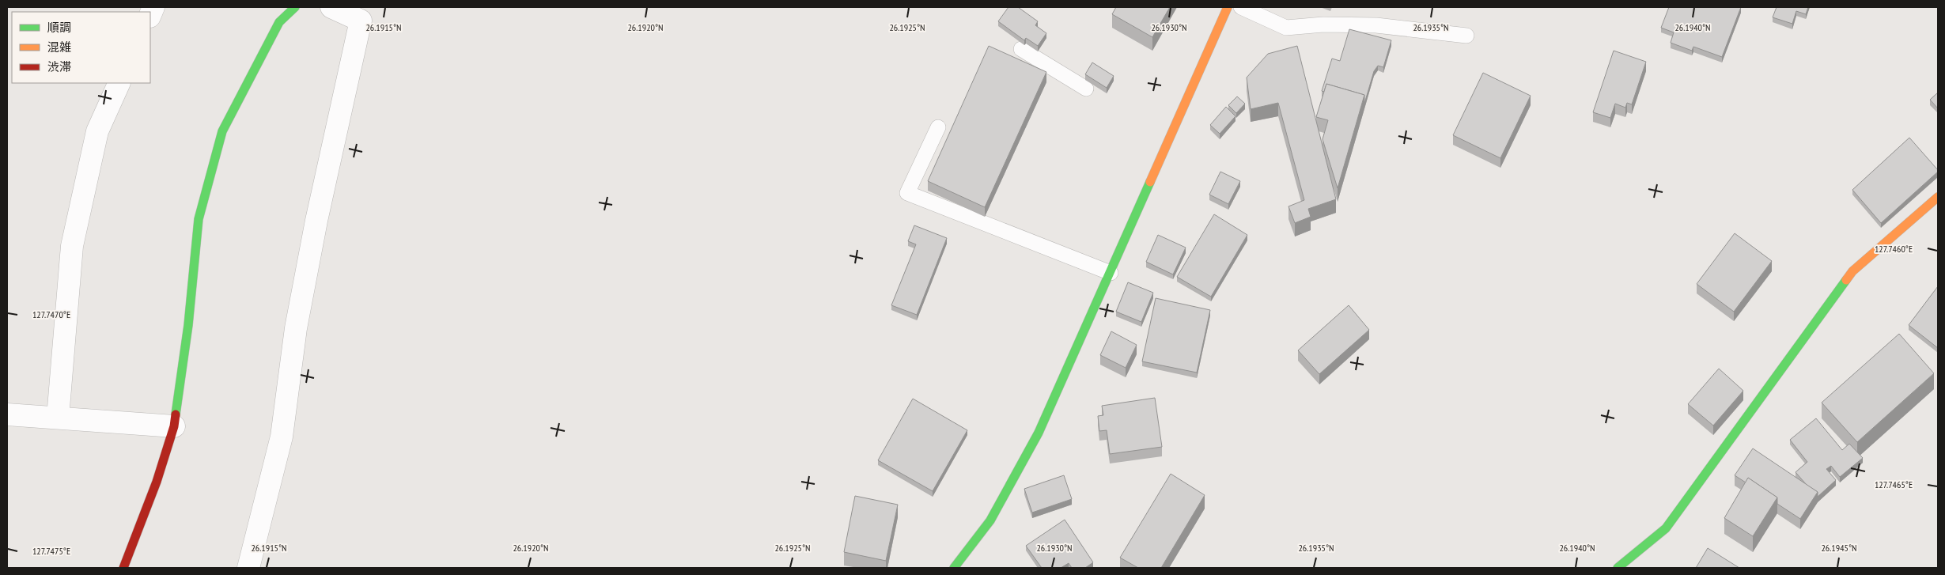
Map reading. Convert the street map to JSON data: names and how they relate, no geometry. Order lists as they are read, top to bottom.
{
  "legend": ["順調", "混雑", "渋滞"],
  "coordinates": [
    "26.1915°N",
    "26.1920°N",
    "26.1925°N",
    "26.1930°N",
    "26.1935°N",
    "26.1940°N",
    "127.7460°E",
    "127.7470°E",
    "127.7465°E",
    "26.1945°N",
    "127.7475°E"
  ]
}
